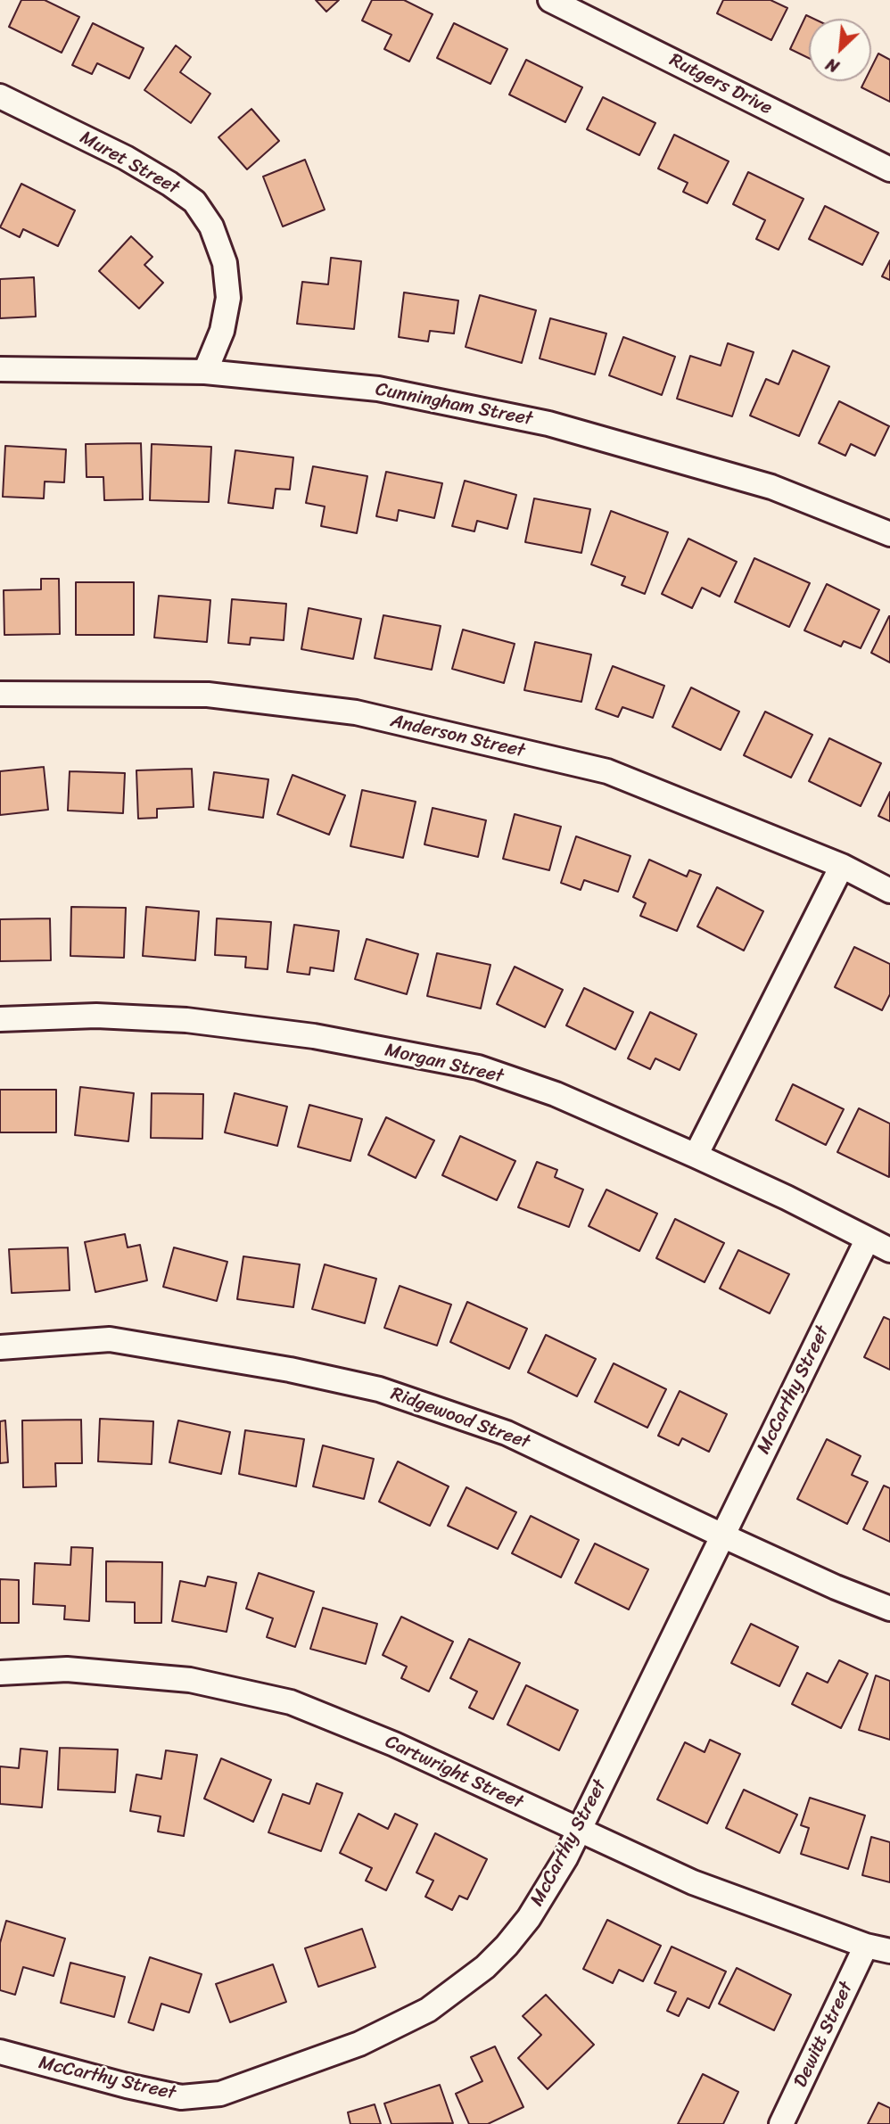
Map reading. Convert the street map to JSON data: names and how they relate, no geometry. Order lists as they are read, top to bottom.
{
  "streets": {
    "street": [
      "Rutgers Drive",
      "Muret Street",
      "Cunningham Street",
      "Anderson Street",
      "Morgan Street",
      "McCarthy Street",
      "Ridgewood Street",
      "Cartwright Street",
      "Dewitt Street"
    ]
  },
  "crossings": [
    ["Muret Street", "Cunningham Street"],
    ["Morgan Street", "McCarthy Street"],
    ["McCarthy Street", "Ridgewood Street"],
    ["McCarthy Street", "Cartwright Street"],
    ["Cartwright Street", "Dewitt Street"]
  ],
  "north": "bottom left"
}
